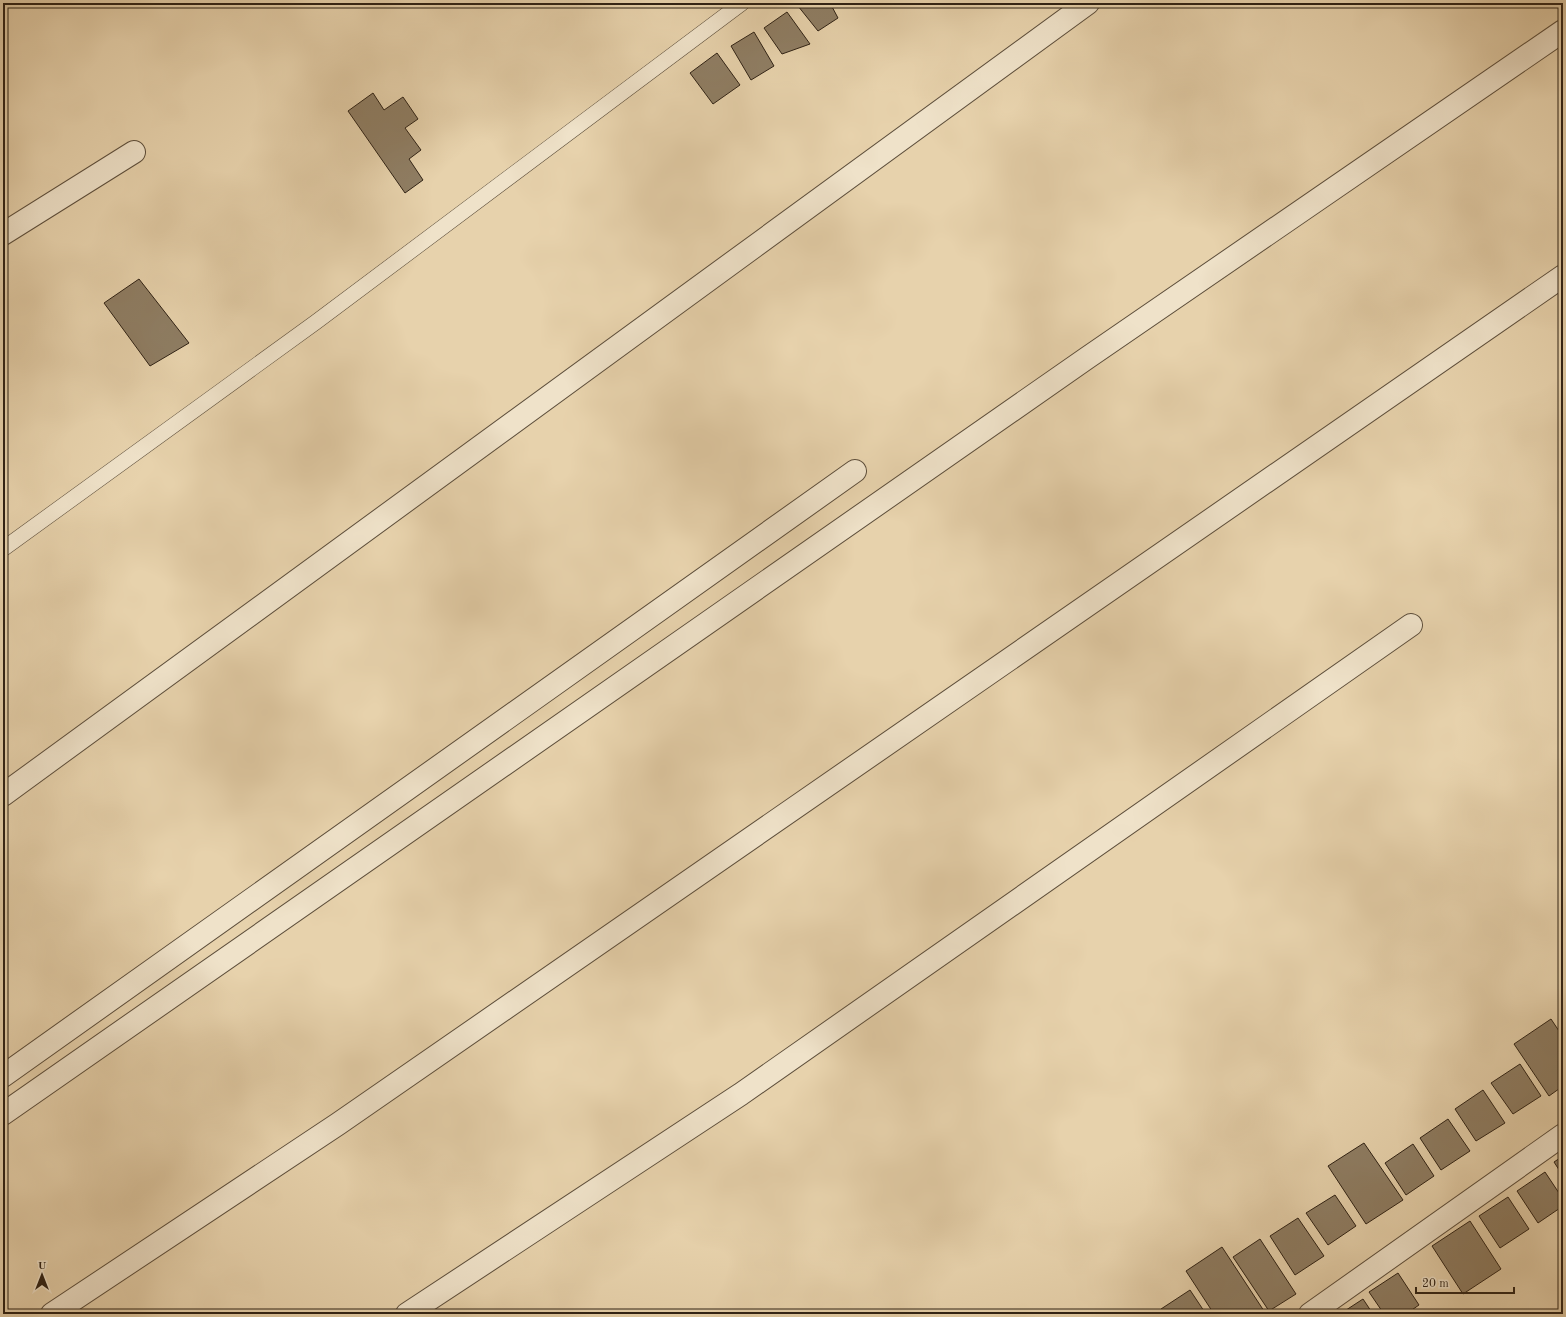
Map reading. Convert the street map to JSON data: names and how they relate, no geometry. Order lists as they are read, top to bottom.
{
  "scale_bar": "20 m",
  "north": "top"
}
